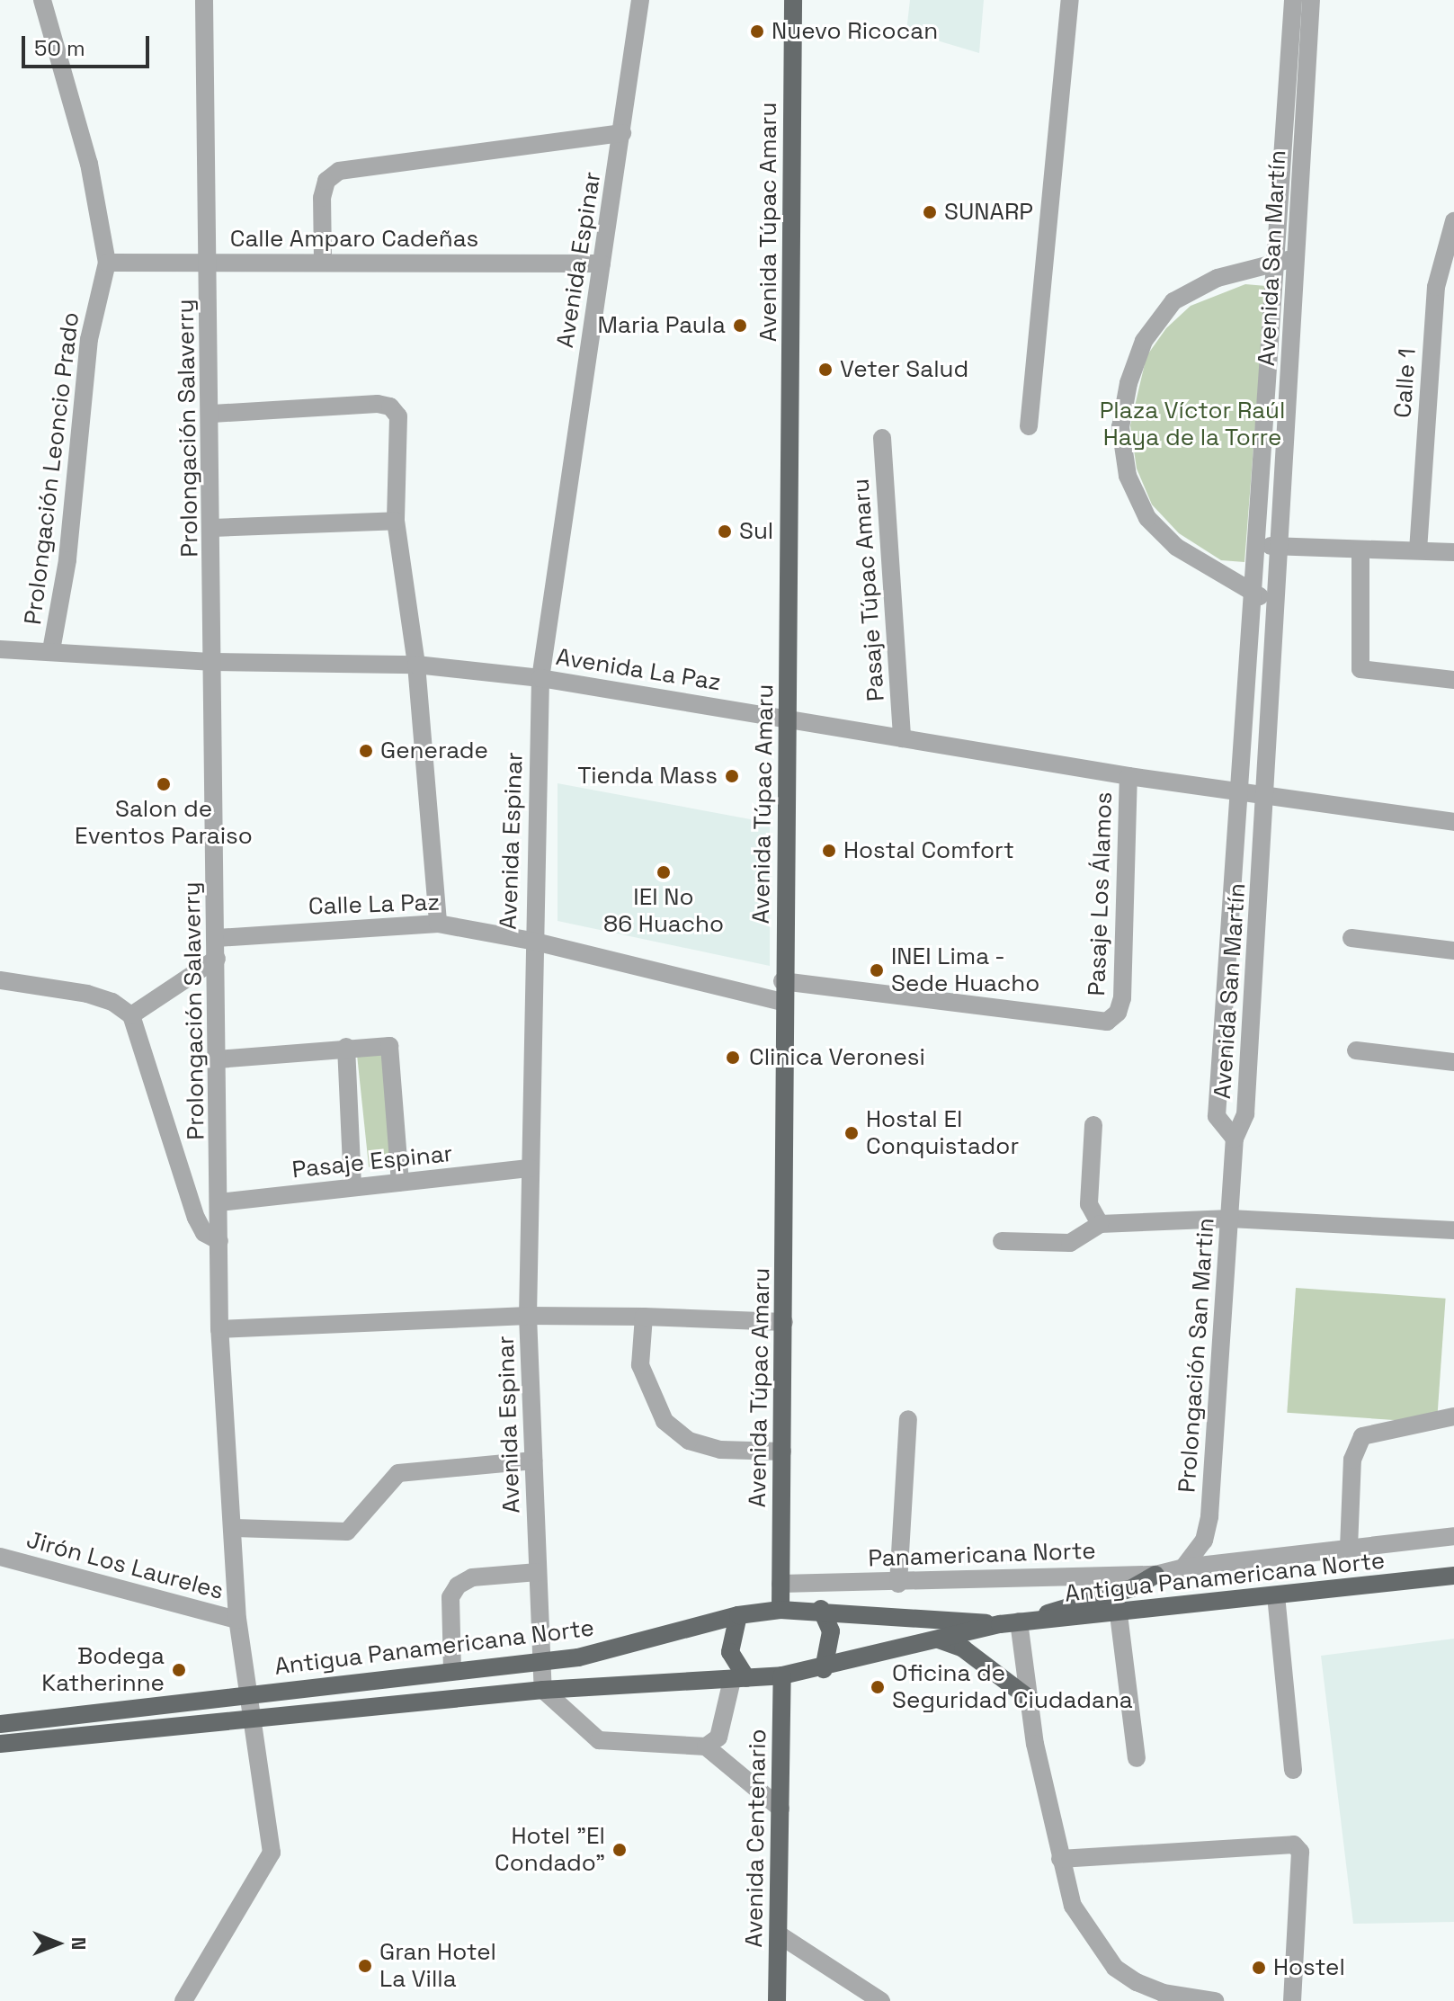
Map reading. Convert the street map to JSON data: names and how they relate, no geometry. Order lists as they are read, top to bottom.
{
  "streets": {
    "main road": ["Avenida Túpac Amaru", "Antigua Panamericana Norte", "Avenida Centenario"],
    "street": [
      "Calle Amparo Cadeñas",
      "Avenida San Martín",
      "Avenida Espinar",
      "Calle 1",
      "Prolongación Salaverry",
      "Prolongación Leoncio Prado",
      "Pasaje Túpac Amaru",
      "Avenida La Paz",
      "Pasaje Los Álamos",
      "Calle La Paz",
      "Pasaje Espinar",
      "Prolongación San Martin",
      "Panamericana Norte",
      "Jirón Los Laureles"
    ]
  },
  "crossings": [
    ["Avenida Túpac Amaru", "Avenida La Paz"],
    ["Avenida Túpac Amaru", "Pasaje Los Álamos"],
    ["Avenida Túpac Amaru", "Calle La Paz"],
    ["Avenida Túpac Amaru", "Panamericana Norte"],
    ["Avenida Túpac Amaru", "Antigua Panamericana Norte"],
    ["Calle Amparo Cadeñas", "Avenida Espinar"],
    ["Calle Amparo Cadeñas", "Prolongación Salaverry"],
    ["Calle Amparo Cadeñas", "Prolongación Leoncio Prado"],
    ["Avenida San Martín", "Avenida La Paz"],
    ["Avenida San Martín", "Prolongación San Martin"],
    ["Avenida Espinar", "Avenida La Paz"],
    ["Avenida Espinar", "Calle La Paz"],
    ["Avenida Espinar", "Pasaje Espinar"],
    ["Avenida Espinar", "Antigua Panamericana Norte"],
    ["Prolongación Salaverry", "Avenida La Paz"],
    ["Prolongación Salaverry", "Calle La Paz"],
    ["Prolongación Salaverry", "Pasaje Espinar"],
    ["Prolongación Salaverry", "Jirón Los Laureles"],
    ["Prolongación Salaverry", "Antigua Panamericana Norte"],
    ["Prolongación Leoncio Prado", "Avenida La Paz"],
    ["Pasaje Túpac Amaru", "Avenida La Paz"],
    ["Avenida La Paz", "Pasaje Los Álamos"],
    ["Prolongación San Martin", "Panamericana Norte"],
    ["Antigua Panamericana Norte", "Avenida Centenario"]
  ],
  "parks": ["Plaza Víctor Raúl Haya de la Torre"],
  "places": [
    "Nuevo Ricocan",
    "SUNARP",
    "Maria Paula",
    "Veter Salud",
    "Sul",
    "Generade",
    "Tienda Mass",
    "Salon de Eventos Paraiso",
    "Hostal Comfort",
    "IEI No 86 Huacho",
    "INEI Lima - Sede Huacho",
    "Clinica Veronesi",
    "Hostal El Conquistador",
    "Bodega Katherinne",
    "Oficina de Seguridad Ciudadana",
    "Hotel \"El Condado\"",
    "Gran Hotel La Villa",
    "Hostel"
  ],
  "scale_bar": "50 m",
  "north": "right"
}
